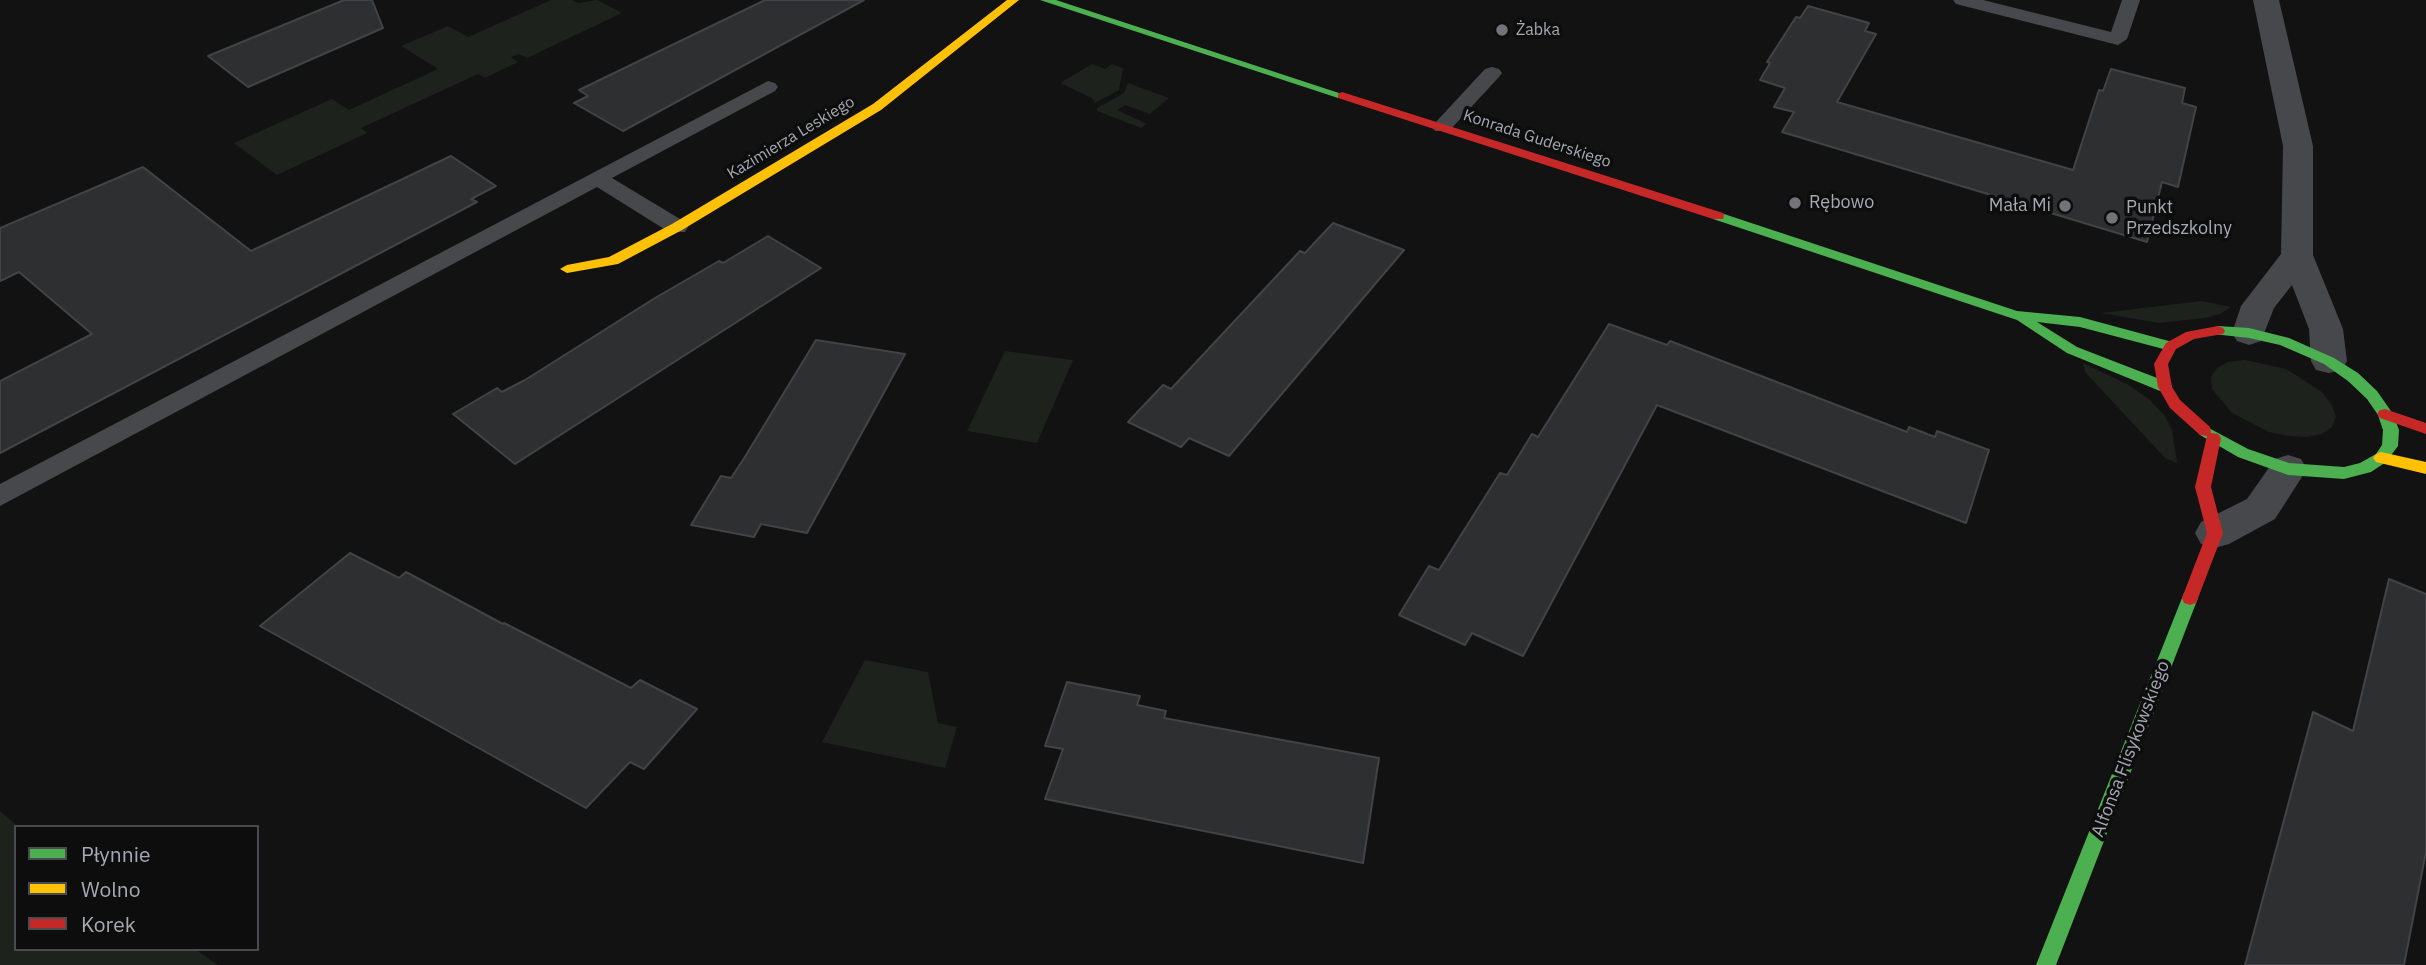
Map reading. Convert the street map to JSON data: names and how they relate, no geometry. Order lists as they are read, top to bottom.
{
  "streets": {
    "street": ["Kazimierza Leskiego", "Konrada Guderskiego", "Alfonsa Flisykowskiego"]
  },
  "places": [
    "Żabka",
    "Rębowo",
    "Mała Mi",
    "Punkt Przedszkolny"
  ],
  "legend": ["Płynnie", "Wolno", "Korek"]
}
